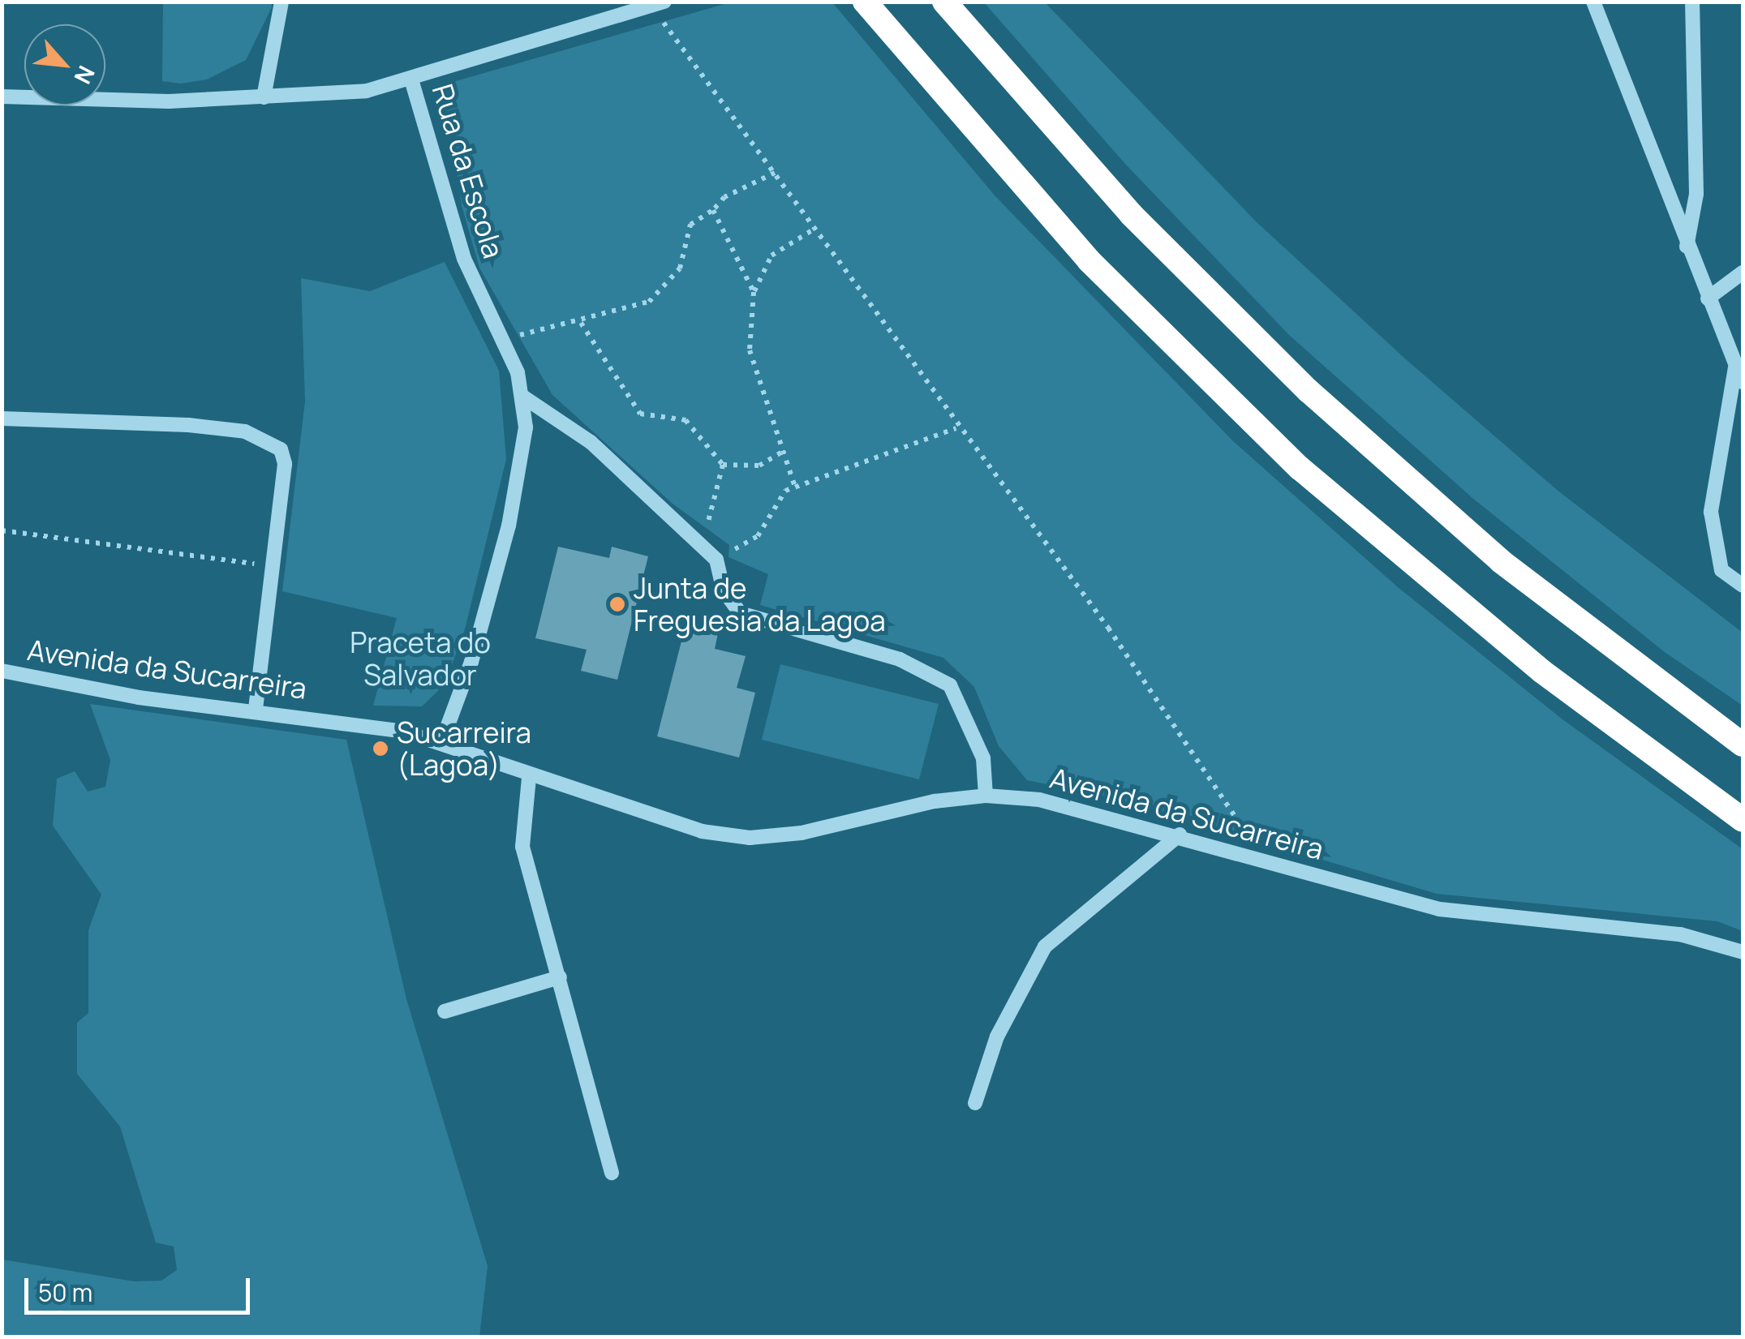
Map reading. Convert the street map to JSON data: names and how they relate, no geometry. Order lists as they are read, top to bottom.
{
  "streets": {
    "street": ["Rua da Escola", "Avenida da Sucarreira"]
  },
  "crossings": [
    ["Rua da Escola", "Avenida da Sucarreira"]
  ],
  "parks": ["Praceta do Salvador"],
  "places": ["Junta de Freguesia da Lagoa", "Sucarreira (Lagoa)"],
  "scale_bar": "50 m",
  "north": "bottom right"
}
